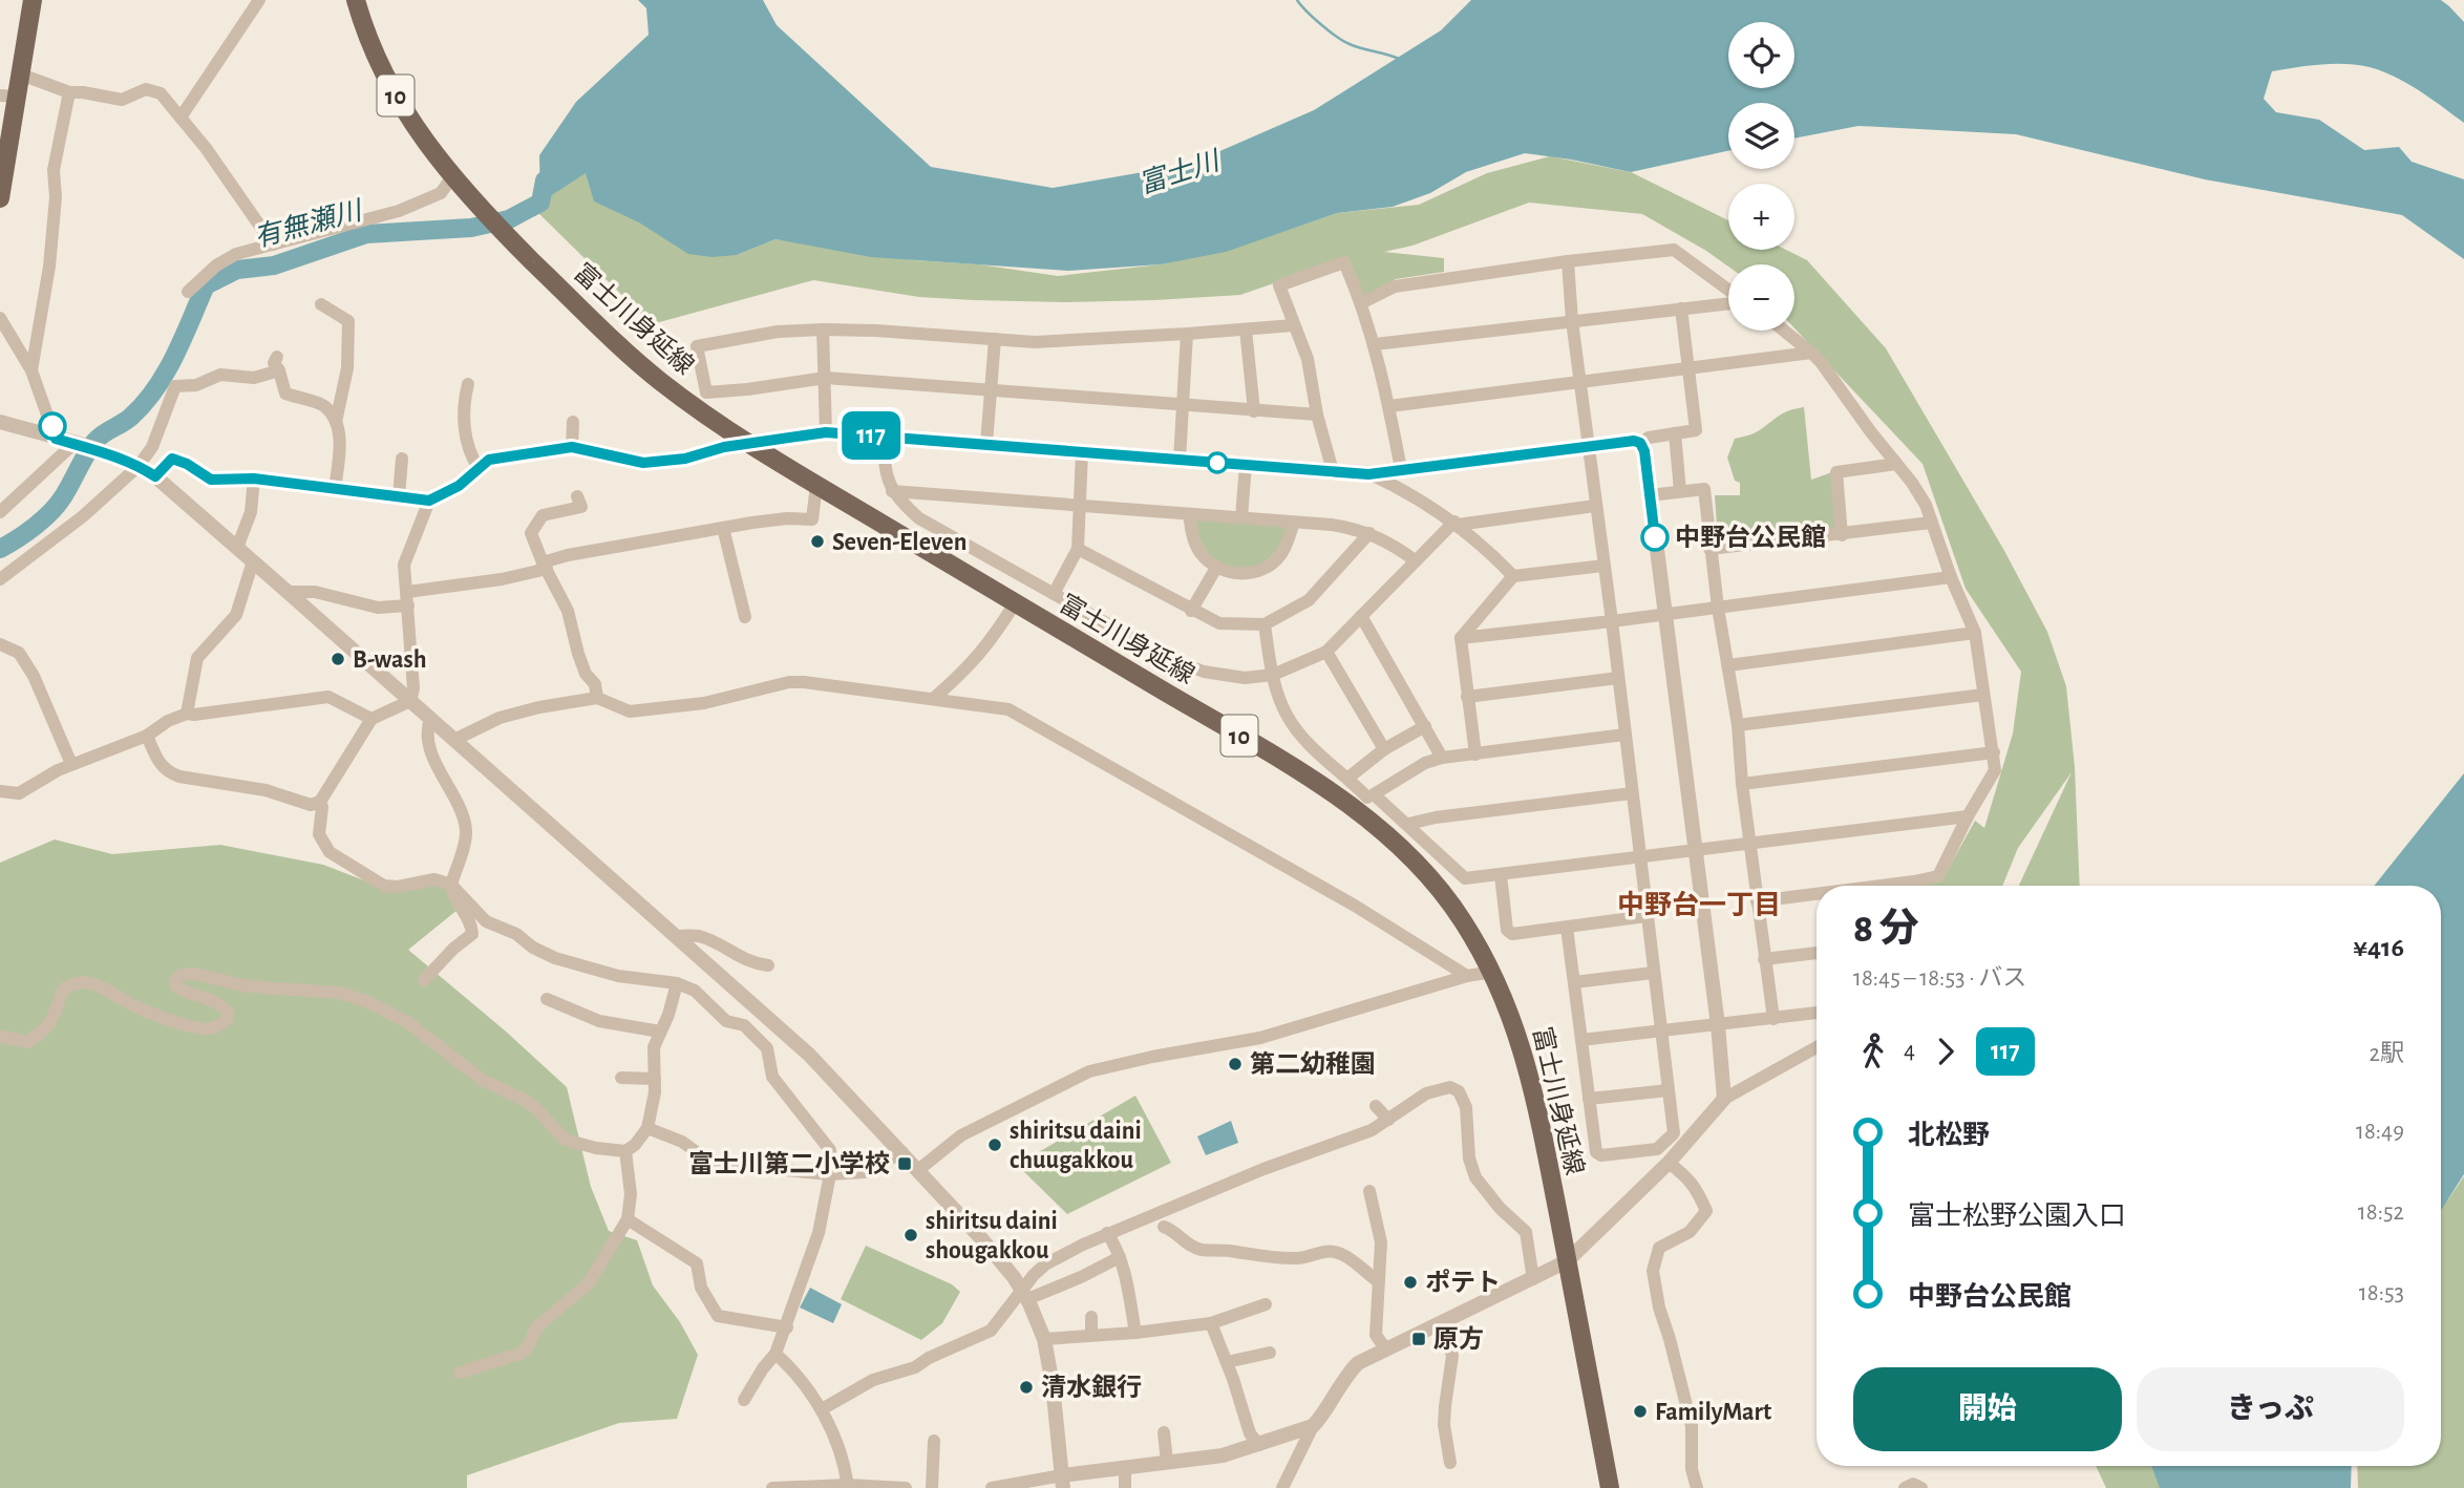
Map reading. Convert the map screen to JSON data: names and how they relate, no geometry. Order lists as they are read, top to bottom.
{
  "streets": {
    "main road": ["10", "富士川身延線"]
  },
  "districts": ["中野台一丁目"],
  "water": ["富士川", "有無瀬川"],
  "places": {
    "other": [
      "中野台公民館",
      "Seven-Eleven",
      "B-wash",
      "第二幼稚園",
      "shiritsu daini chuugakkou",
      "shiritsu daini shougakkou",
      "ポテト",
      "清水銀行",
      "FamilyMart"
    ],
    "transit": ["富士川第二小学校", "原方"]
  },
  "lines": ["bus line 117"],
  "page": {
    "on_map": "117",
    "map_buttons": ["+", "−"],
    "heading": ["8 分", "18:45 – 18:53 · バス", "¥416"],
    "legs": ["4", "117", "2駅"],
    "list": [
      {
        "name": "北松野",
        "value": "18:49"
      },
      {
        "name": "富士松野公園入口",
        "value": "18:52"
      },
      {
        "name": "中野台公民館",
        "value": "18:53"
      }
    ],
    "buttons": ["開始", "きっぷ"]
  }
}
